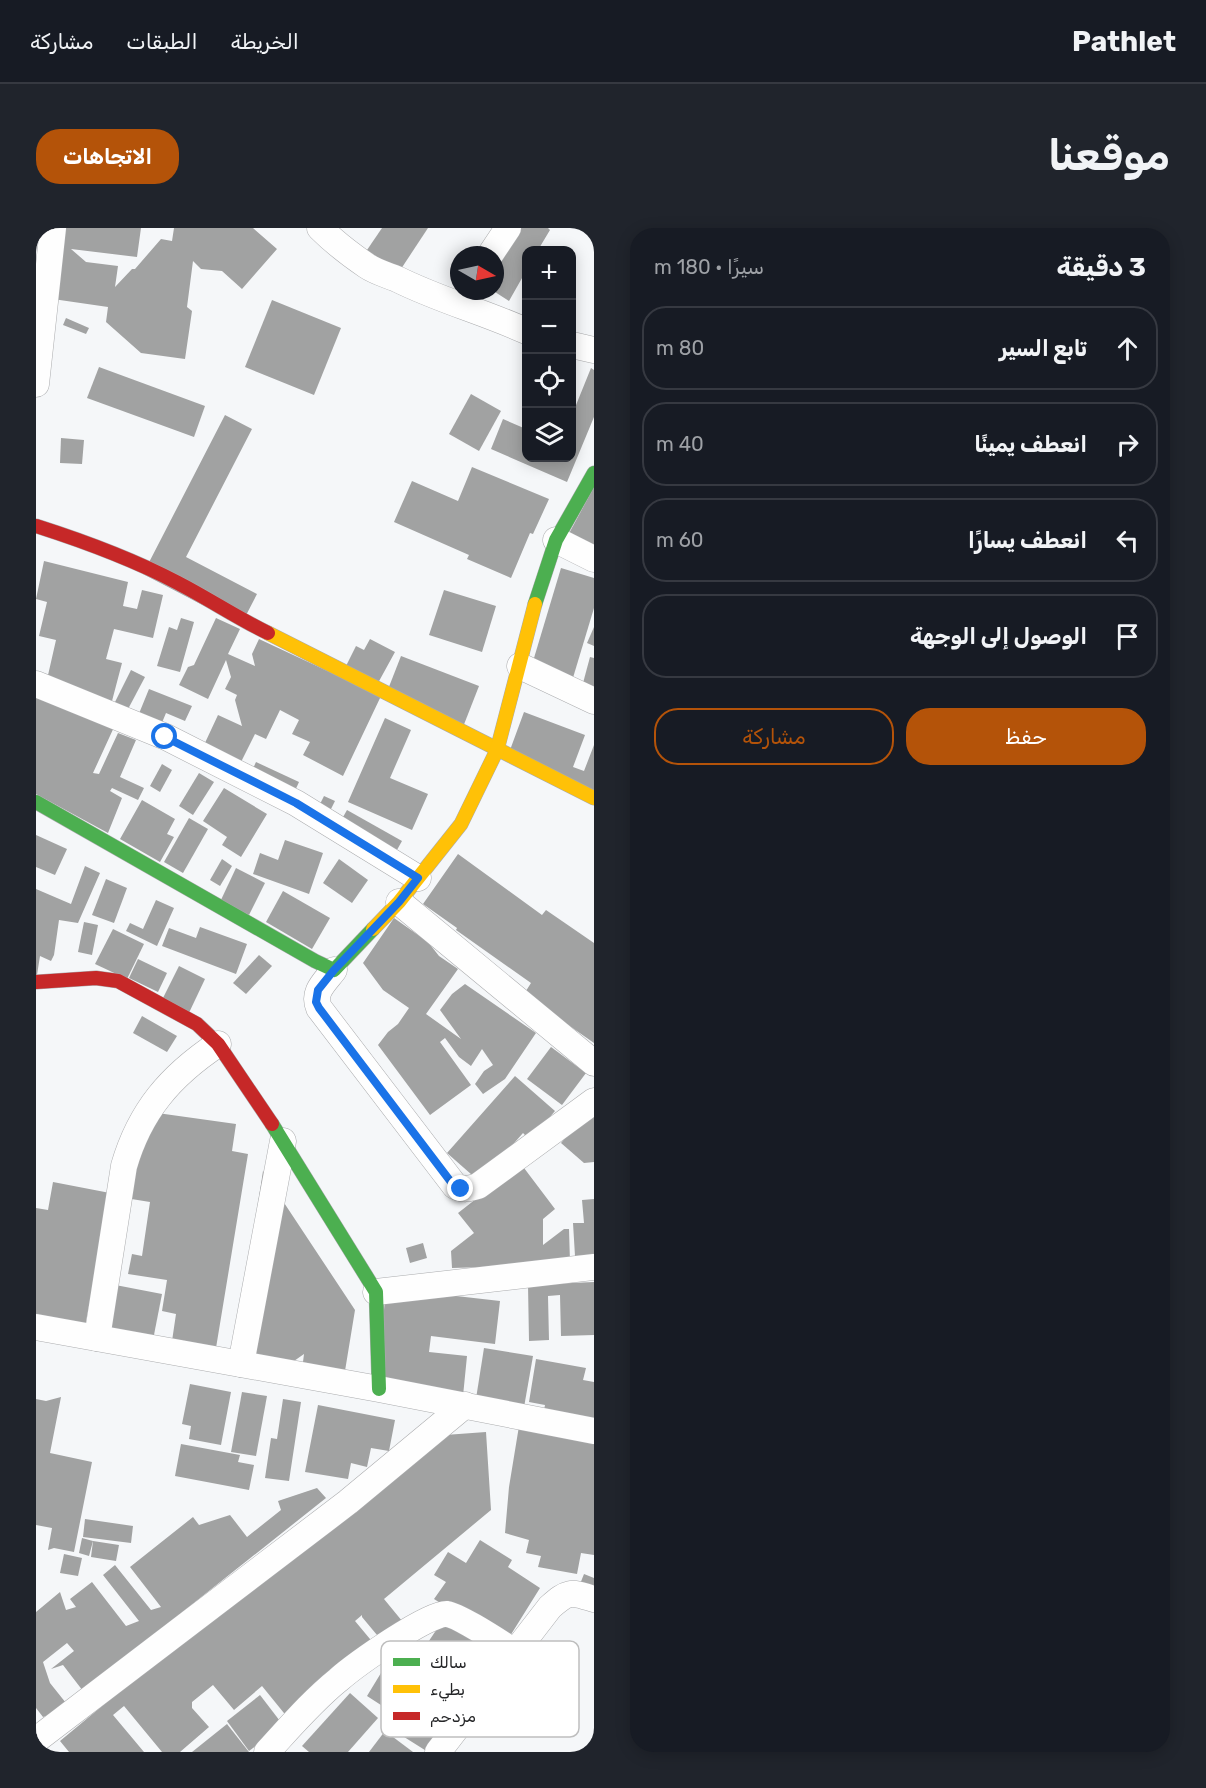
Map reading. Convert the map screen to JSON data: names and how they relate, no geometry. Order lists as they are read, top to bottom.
{
  "legend": ["سالك", "بطيء", "مزدحم"],
  "north": "right",
  "page": {
    "header": "Pathlet",
    "nav": ["الخريطة", "الطبقات", "مشاركة"],
    "buttons": [
      "الاتجاهات",
      ["حفظ", "مشاركة"]
    ],
    "title": "موقعنا",
    "heading": ["3 دقيقة", "سيرًا · 180 m"],
    "map_buttons": ["+", "−"],
    "list": [
      ["تابع السير", "80 m"],
      ["انعطف يمينًا", "40 m"],
      ["انعطف يسارًا", "60 m"],
      "الوصول إلى الوجهة"
    ]
  }
}
